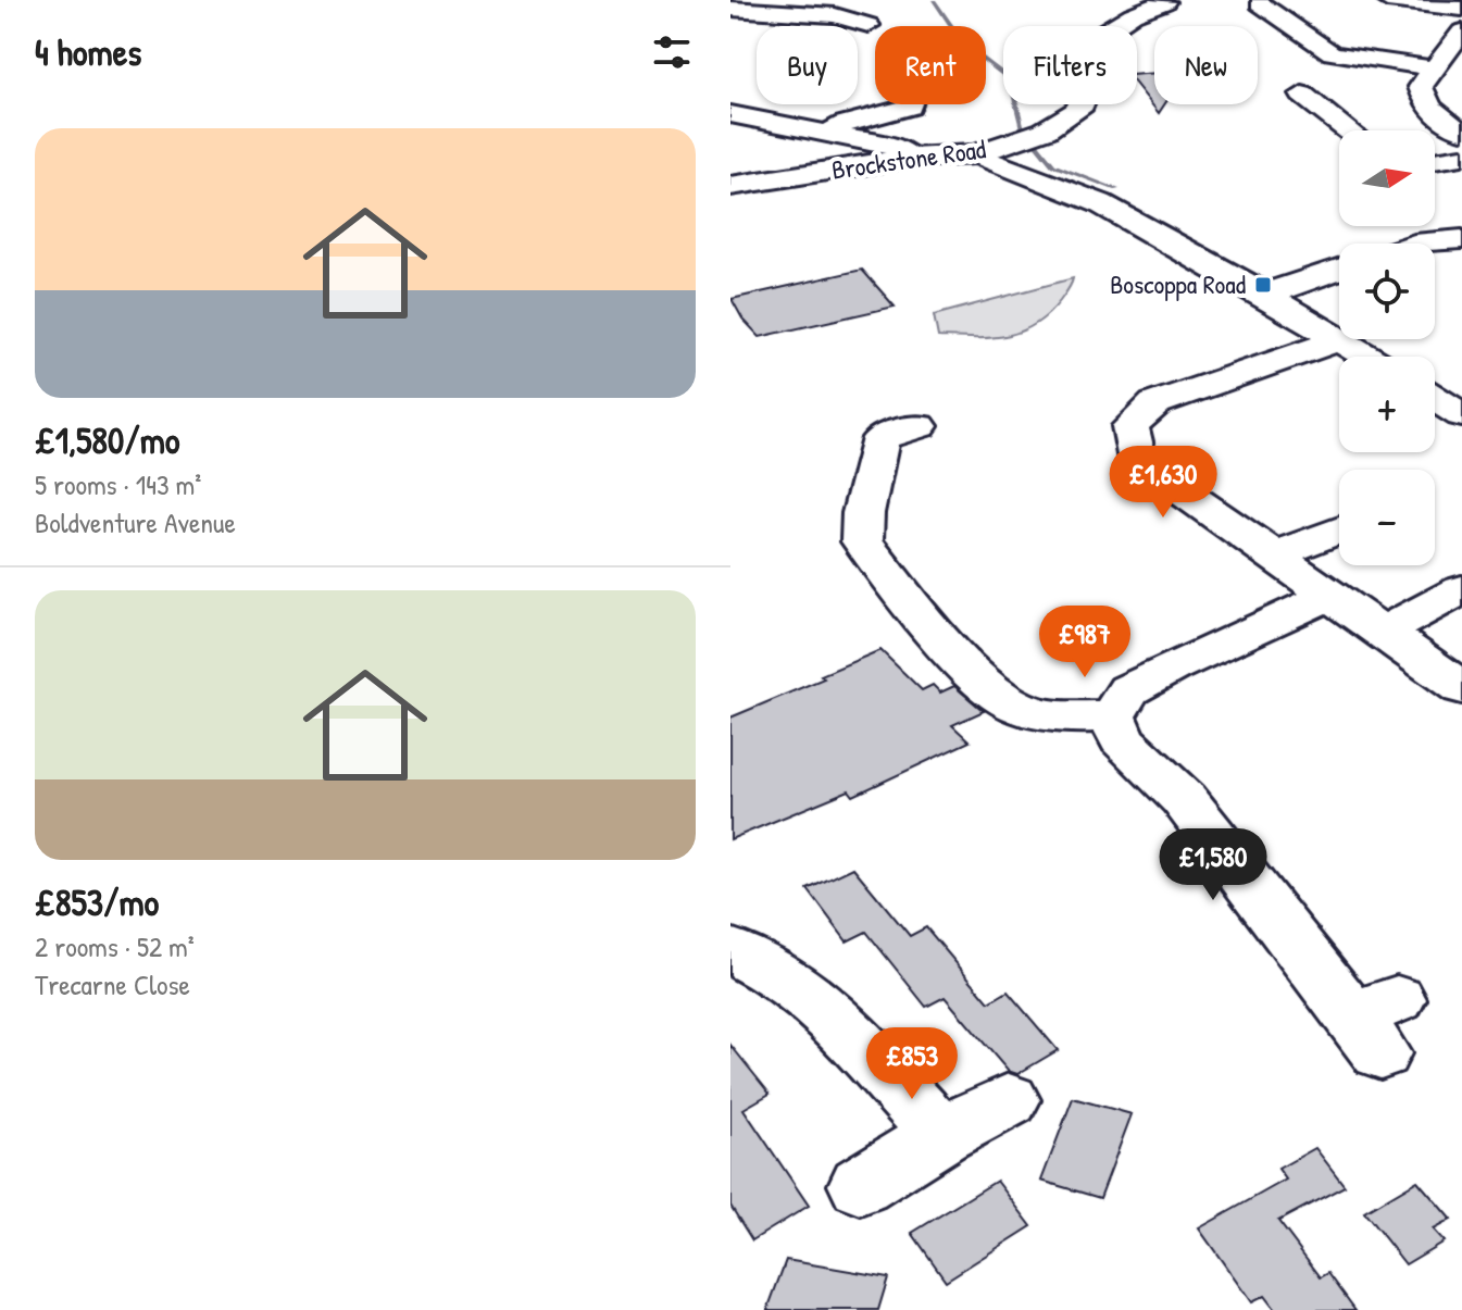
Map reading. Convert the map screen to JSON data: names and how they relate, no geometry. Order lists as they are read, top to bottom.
{
  "streets": {
    "street": ["Brockstone Road"]
  },
  "places": {
    "transit": ["Boscoppa Road"]
  },
  "north": "right",
  "page": {
    "heading": "4 homes",
    "chip": [
      "Buy",
      "Rent",
      "Filters",
      "New"
    ],
    "list": [
      {
        "name": "£1,580/mo",
        "note": "5 rooms · 143 m² · Boldventure Avenue"
      },
      {
        "name": "£853/mo",
        "note": "2 rooms · 52 m² · Trecarne Close"
      }
    ],
    "map_buttons": ["+", "−"],
    "price": [
      "£1,630",
      "£987",
      "£1,580",
      "£853"
    ]
  }
}
